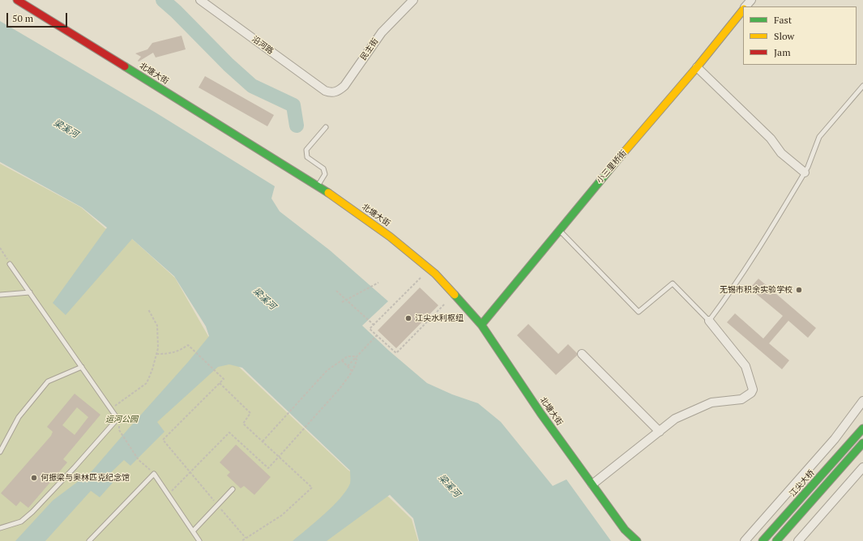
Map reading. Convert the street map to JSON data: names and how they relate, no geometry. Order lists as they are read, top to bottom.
{
  "streets": {
    "main road": ["北塘大街", "小三里桥街", "江尖大桥"],
    "street": ["沿河路", "民主街"]
  },
  "crossings": [
    ["沿河路", "民主街"],
    ["北塘大街", "小三里桥街"]
  ],
  "water": ["梁溪河"],
  "parks": ["运河公园"],
  "places": ["无锡市积余实验学校", "江尖水利枢纽", "何振梁与奥林匹克纪念馆"],
  "legend": ["Fast", "Slow", "Jam"],
  "scale_bar": "50 m"
}
